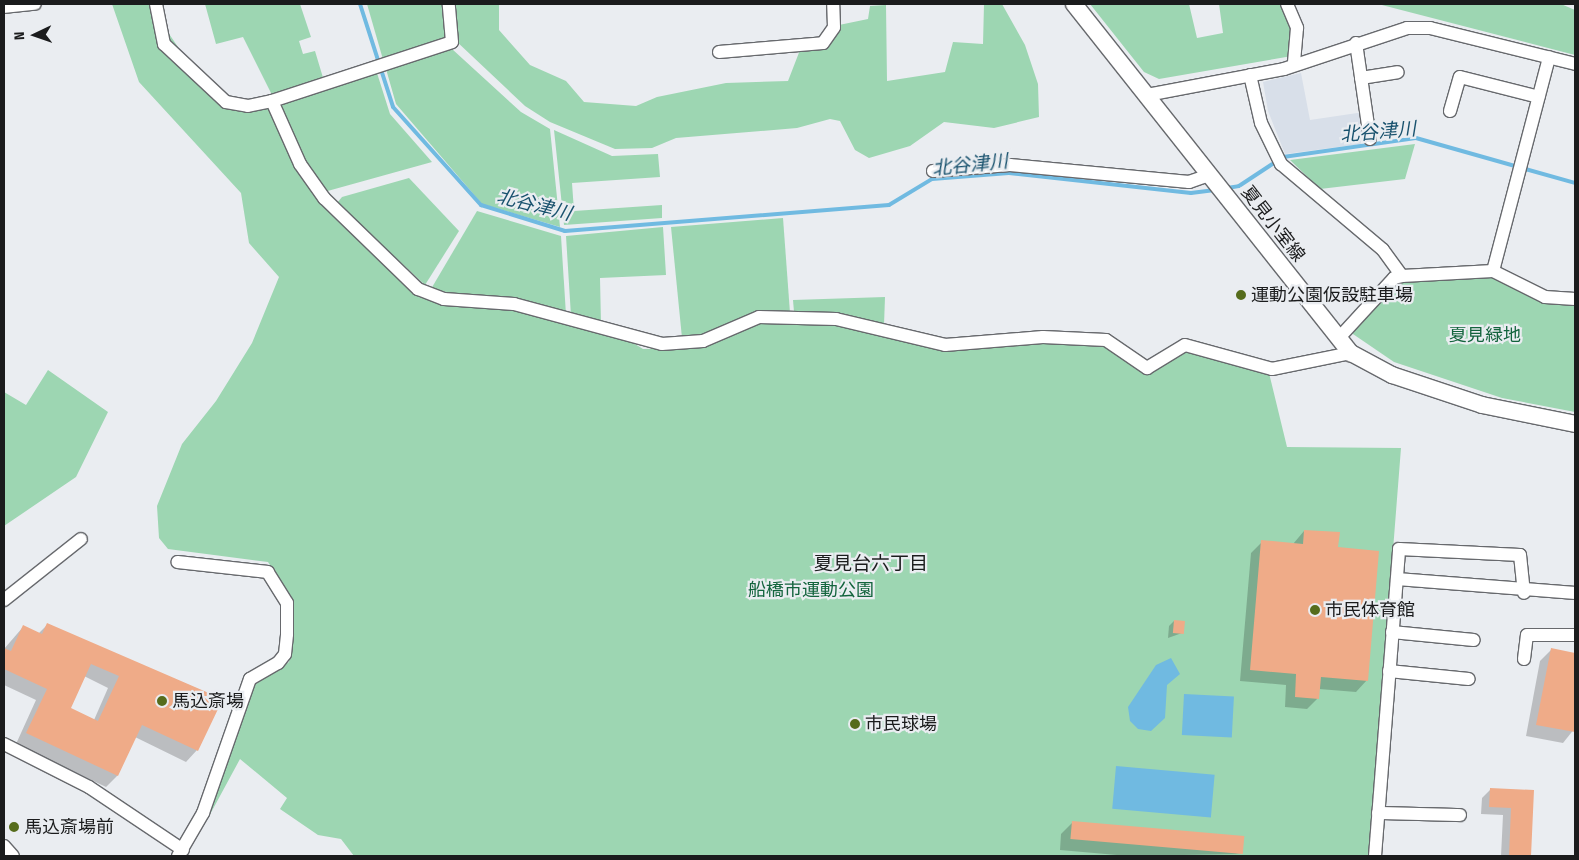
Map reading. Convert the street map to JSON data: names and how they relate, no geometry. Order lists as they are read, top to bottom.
{
  "streets": {
    "main road": ["夏見小室線"]
  },
  "districts": ["夏見台六丁目"],
  "water": ["北谷津川"],
  "parks": ["夏見緑地", "船橋市運動公園"],
  "places": [
    "運動公園仮設駐車場",
    "市民体育館",
    "馬込斎場",
    "市民球場",
    "馬込斎場前"
  ],
  "north": "left"
}
